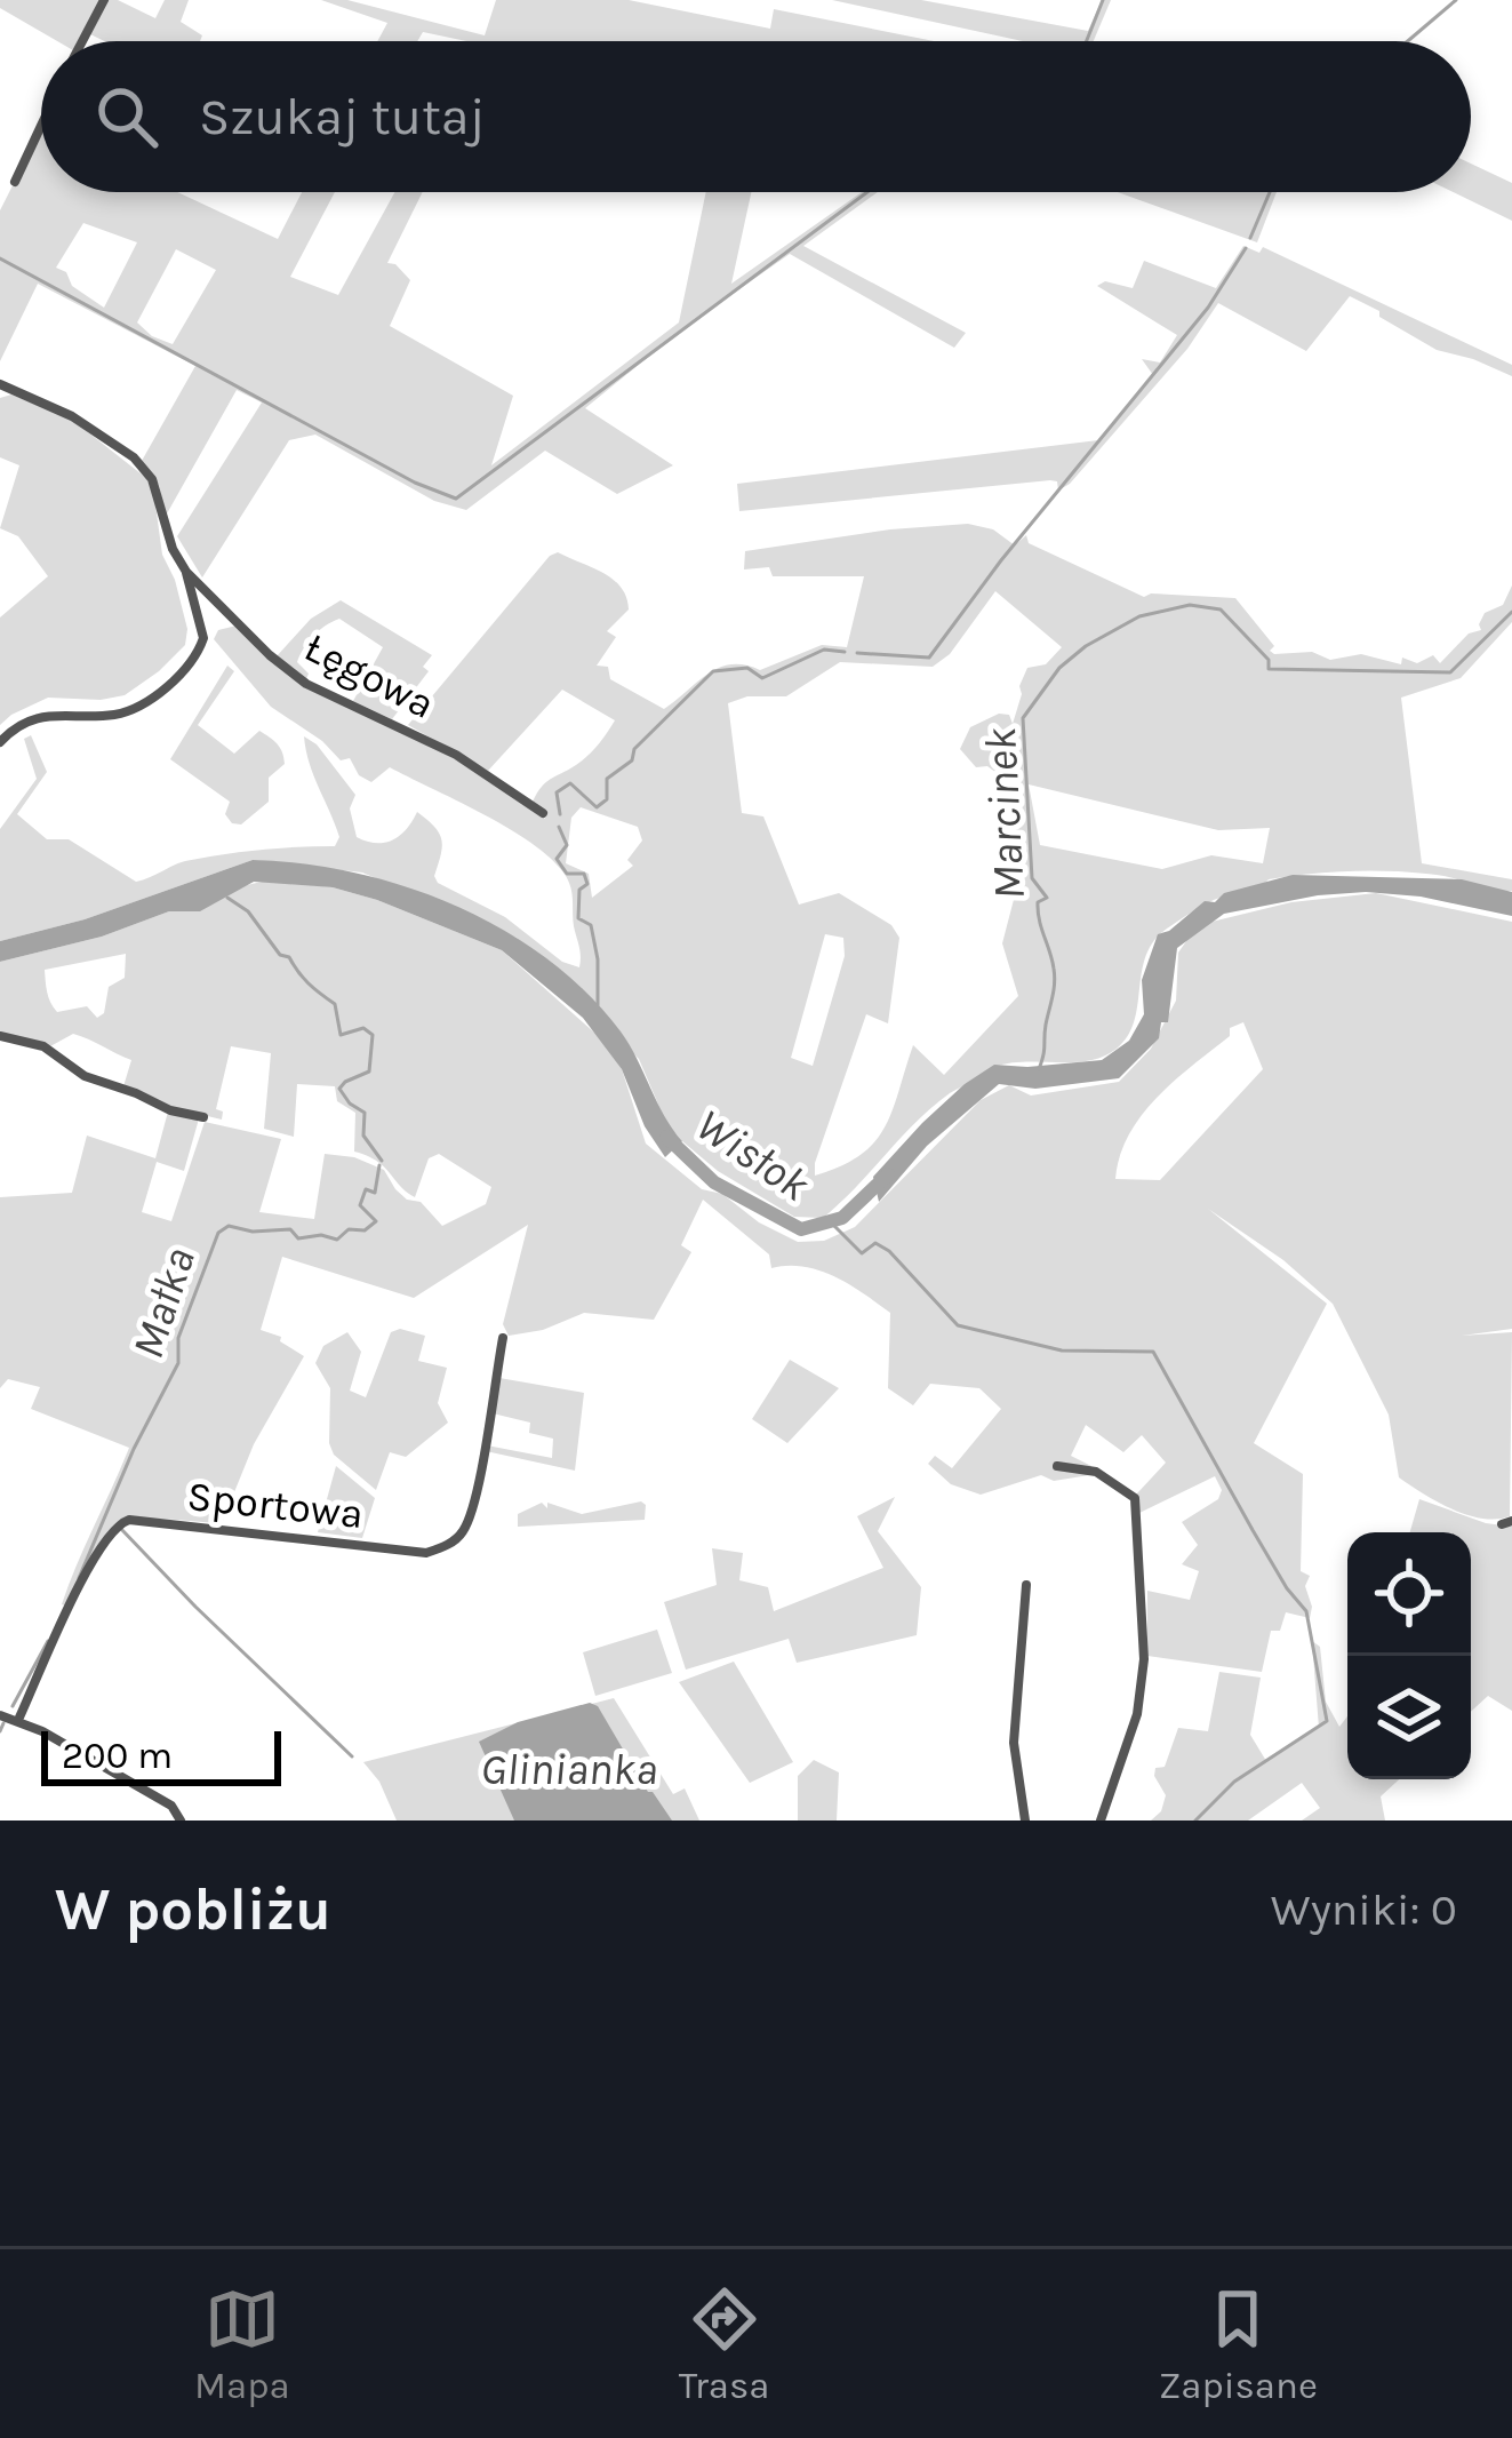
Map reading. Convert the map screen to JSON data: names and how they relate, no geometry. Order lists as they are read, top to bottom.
{
  "streets": {
    "street": ["Łęgowa", "Sportowa"]
  },
  "water": [
    "Marcinek",
    "Wisłok",
    "Małka",
    "Glinianka"
  ],
  "scale_bar": "200 m",
  "page": {
    "search": "Szukaj tutaj",
    "scale": "200 m",
    "heading": ["W pobliżu", "Wyniki: 0"],
    "nav": ["Mapa", "Trasa", "Zapisane"]
  }
}
